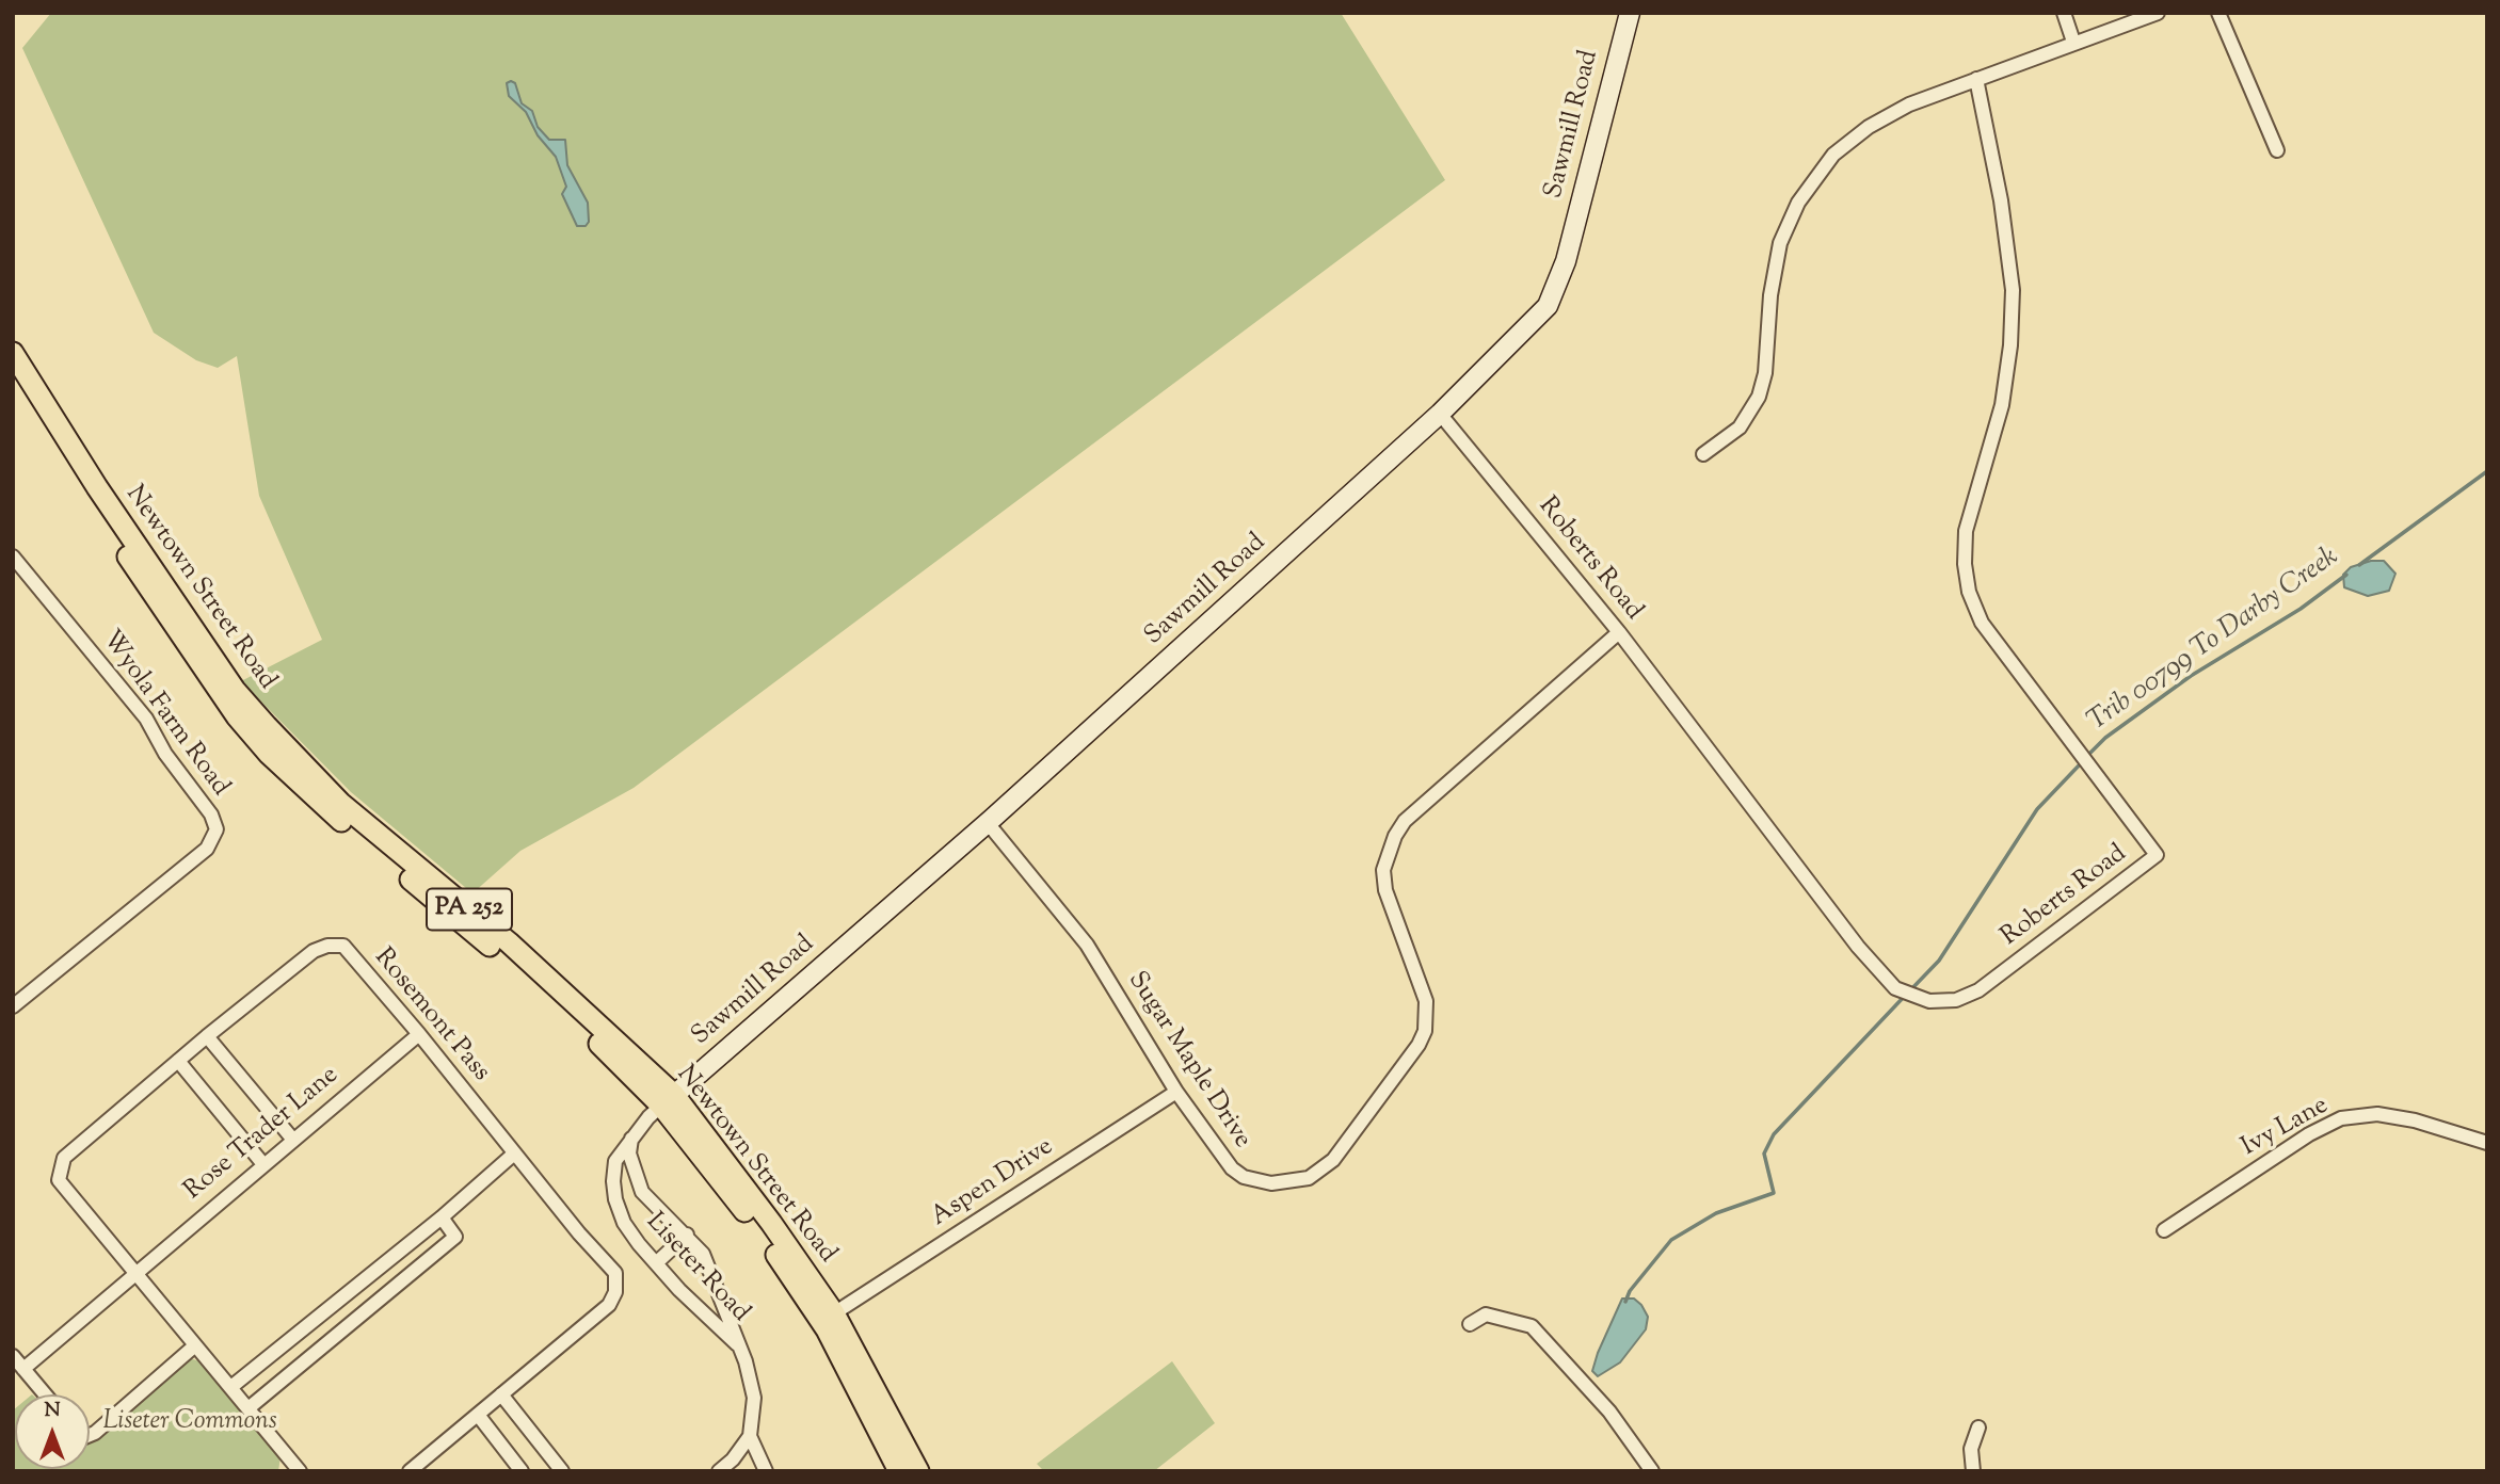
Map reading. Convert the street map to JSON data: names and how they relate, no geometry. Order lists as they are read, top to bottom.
{
  "streets": {
    "main road": ["Newtown Street Road", "PA 252"],
    "street": [
      "Sawmill Road",
      "Roberts Road",
      "Wyola Farm Road",
      "Rosemont Pass",
      "Sugar Maple Drive",
      "Ivy Lane",
      "Rose Trader Lane",
      "Aspen Drive",
      "Liseter Road"
    ]
  },
  "crossings": [
    ["Sawmill Road", "Roberts Road"],
    ["Sawmill Road", "Newtown Street Road"],
    ["Sawmill Road", "Sugar Maple Drive"],
    ["Sawmill Road", "Liseter Road"],
    ["Roberts Road", "Sugar Maple Drive"],
    ["Newtown Street Road", "Aspen Drive"],
    ["Newtown Street Road", "Liseter Road"],
    ["Rosemont Pass", "Rose Trader Lane"],
    ["Sugar Maple Drive", "Aspen Drive"]
  ],
  "water": ["Trib 00799 To Darby Creek"],
  "parks": ["Liseter Commons"],
  "north": "top"
}
